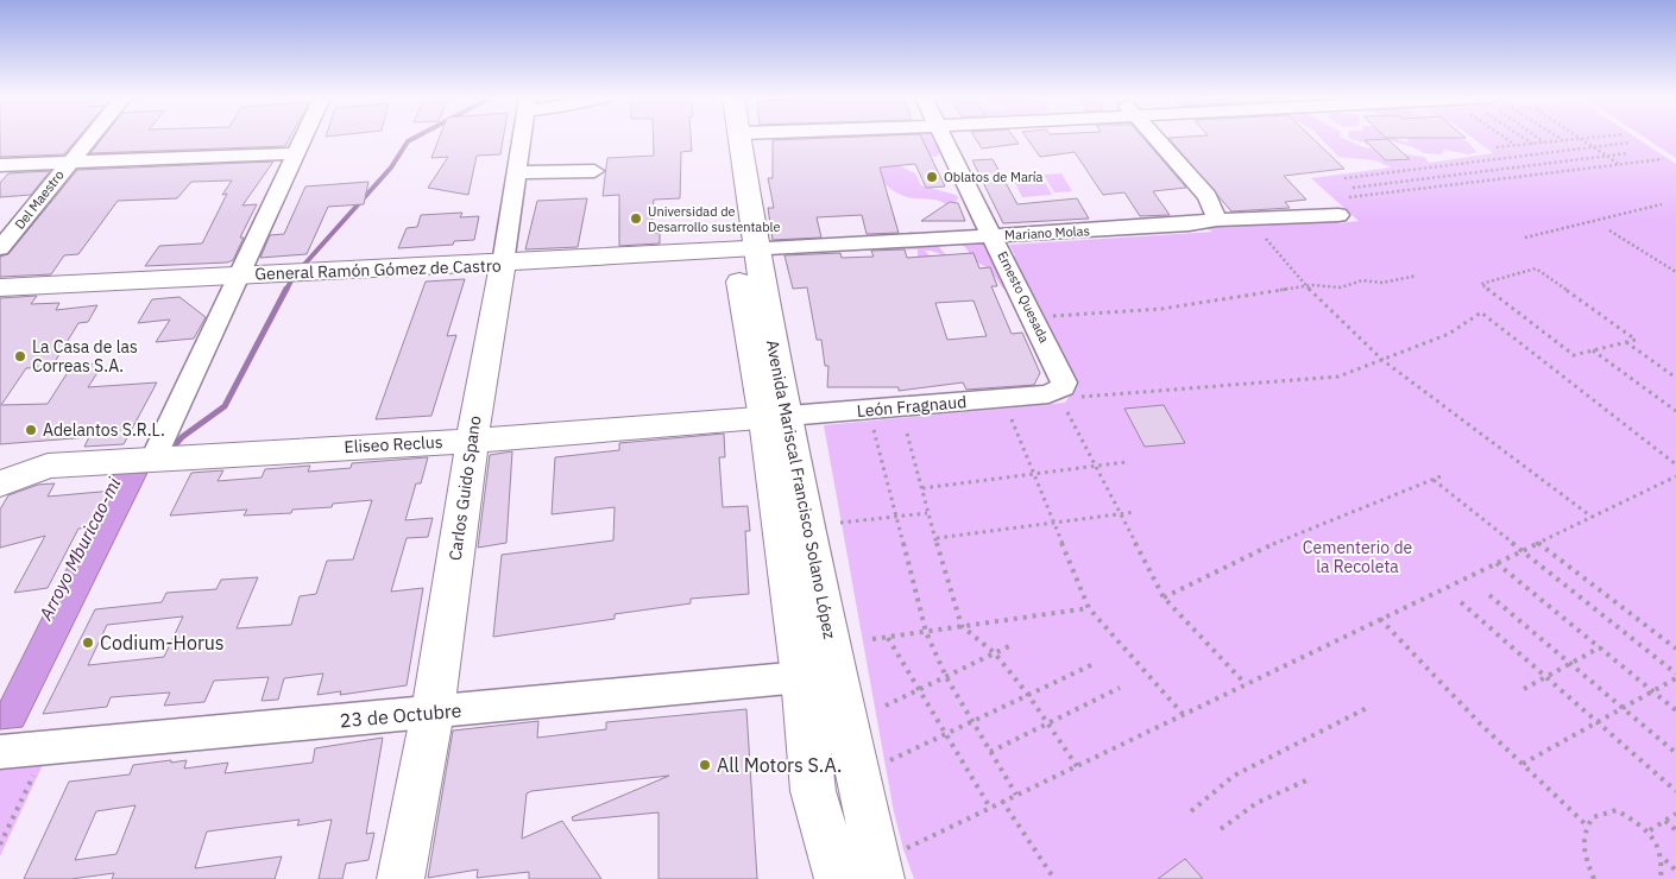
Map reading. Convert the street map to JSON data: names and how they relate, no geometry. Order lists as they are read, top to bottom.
{
  "streets": {
    "main road": [
      "General Ramón Gómez de Castro",
      "Eliseo Reclus",
      "Carlos Guido Spano",
      "Avenida Mariscal Francisco Solano López"
    ],
    "street": [
      "Del Maestro",
      "Mariano Molas",
      "Ernesto Quesada",
      "León Fragnaud",
      "23 de Octubre"
    ]
  },
  "crossings": [
    ["Mariano Molas", "General Ramón Gómez de Castro"],
    ["Mariano Molas", "Ernesto Quesada"],
    ["Mariano Molas", "Avenida Mariscal Francisco Solano López"],
    ["General Ramón Gómez de Castro", "Carlos Guido Spano"],
    ["General Ramón Gómez de Castro", "Avenida Mariscal Francisco Solano López"],
    ["Ernesto Quesada", "León Fragnaud"],
    ["León Fragnaud", "Eliseo Reclus"],
    ["León Fragnaud", "Avenida Mariscal Francisco Solano López"],
    ["Eliseo Reclus", "Carlos Guido Spano"],
    ["Eliseo Reclus", "Avenida Mariscal Francisco Solano López"],
    ["Carlos Guido Spano", "23 de Octubre"],
    ["Avenida Mariscal Francisco Solano López", "23 de Octubre"]
  ],
  "water": ["Arroyo Mburicao-mi"],
  "parks": ["Cementerio de la Recoleta"],
  "places": [
    "Oblatos de María",
    "Universidad de Desarrollo sustentable",
    "La Casa de las Correas S.A.",
    "Adelantos S.R.L.",
    "Codium-Horus",
    "All Motors S.A."
  ]
}
